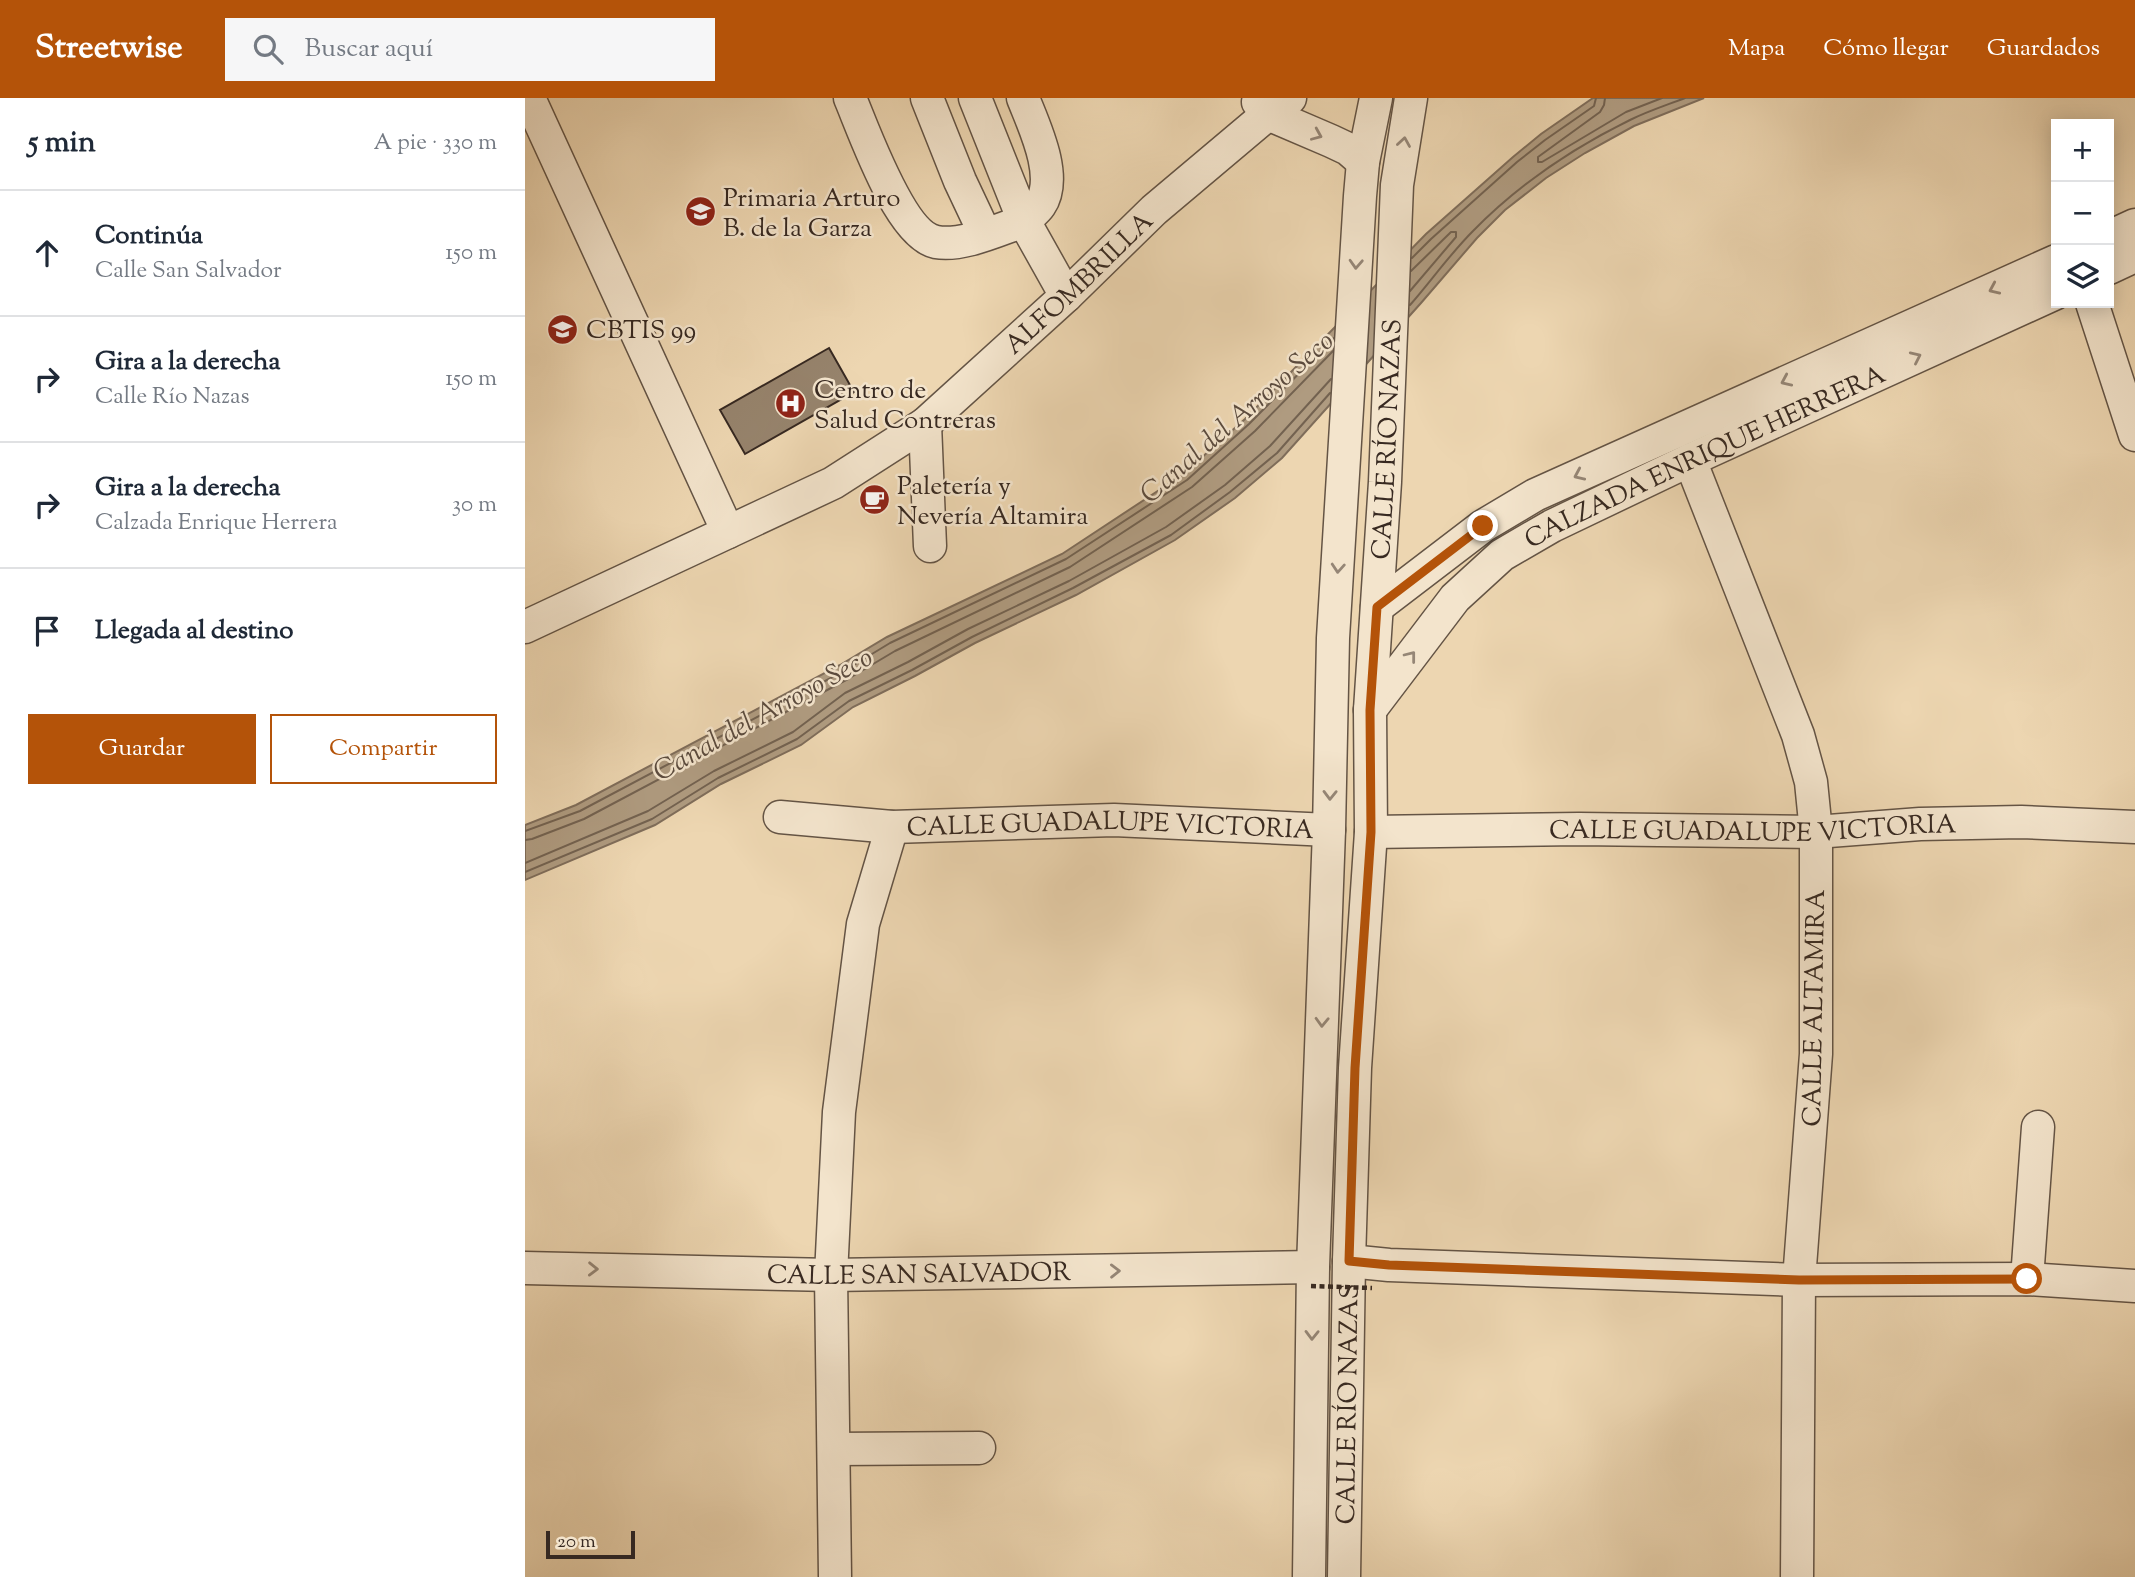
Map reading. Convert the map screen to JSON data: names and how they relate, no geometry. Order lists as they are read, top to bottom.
{
  "streets": {
    "street": [
      "ALFOMBRILLA",
      "CALLE RÍO NAZAS",
      "CALZADA ENRIQUE HERRERA",
      "CALLE GUADALUPE VICTORIA",
      "CALLE ALTAMIRA",
      "CALLE SAN SALVADOR"
    ]
  },
  "crossings": [
    ["CALLE RÍO NAZAS", "CALZADA ENRIQUE HERRERA"],
    ["CALLE RÍO NAZAS", "CALLE GUADALUPE VICTORIA"],
    ["CALLE RÍO NAZAS", "CALLE SAN SALVADOR"],
    ["CALZADA ENRIQUE HERRERA", "CALLE ALTAMIRA"],
    ["CALLE GUADALUPE VICTORIA", "CALLE ALTAMIRA"]
  ],
  "one_way": ["CALLE SAN SALVADOR"],
  "water": ["Canal del Arroyo Seco"],
  "places": {
    "school or university": ["Primaria Arturo B. de la Garza", "CBTIS 99"],
    "hospital": ["Centro de Salud Contreras"],
    "cafe": ["Paletería y Nevería Altamira"]
  },
  "scale_bar": "20 m",
  "page": {
    "header": "Streetwise",
    "search": "Buscar aquí",
    "nav": ["Mapa", "Cómo llegar", "Guardados"],
    "heading": ["5 min", "A pie · 330 m"],
    "map_buttons": ["+", "−"],
    "list": [
      ["Continúa", "Calle San Salvador", "150 m"],
      ["Gira a la derecha", "Calle Río Nazas", "150 m"],
      ["Gira a la derecha", "Calzada Enrique Herrera", "30 m"],
      "Llegada al destino"
    ],
    "buttons": ["Guardar", "Compartir"],
    "scale": "20 m"
  }
}
